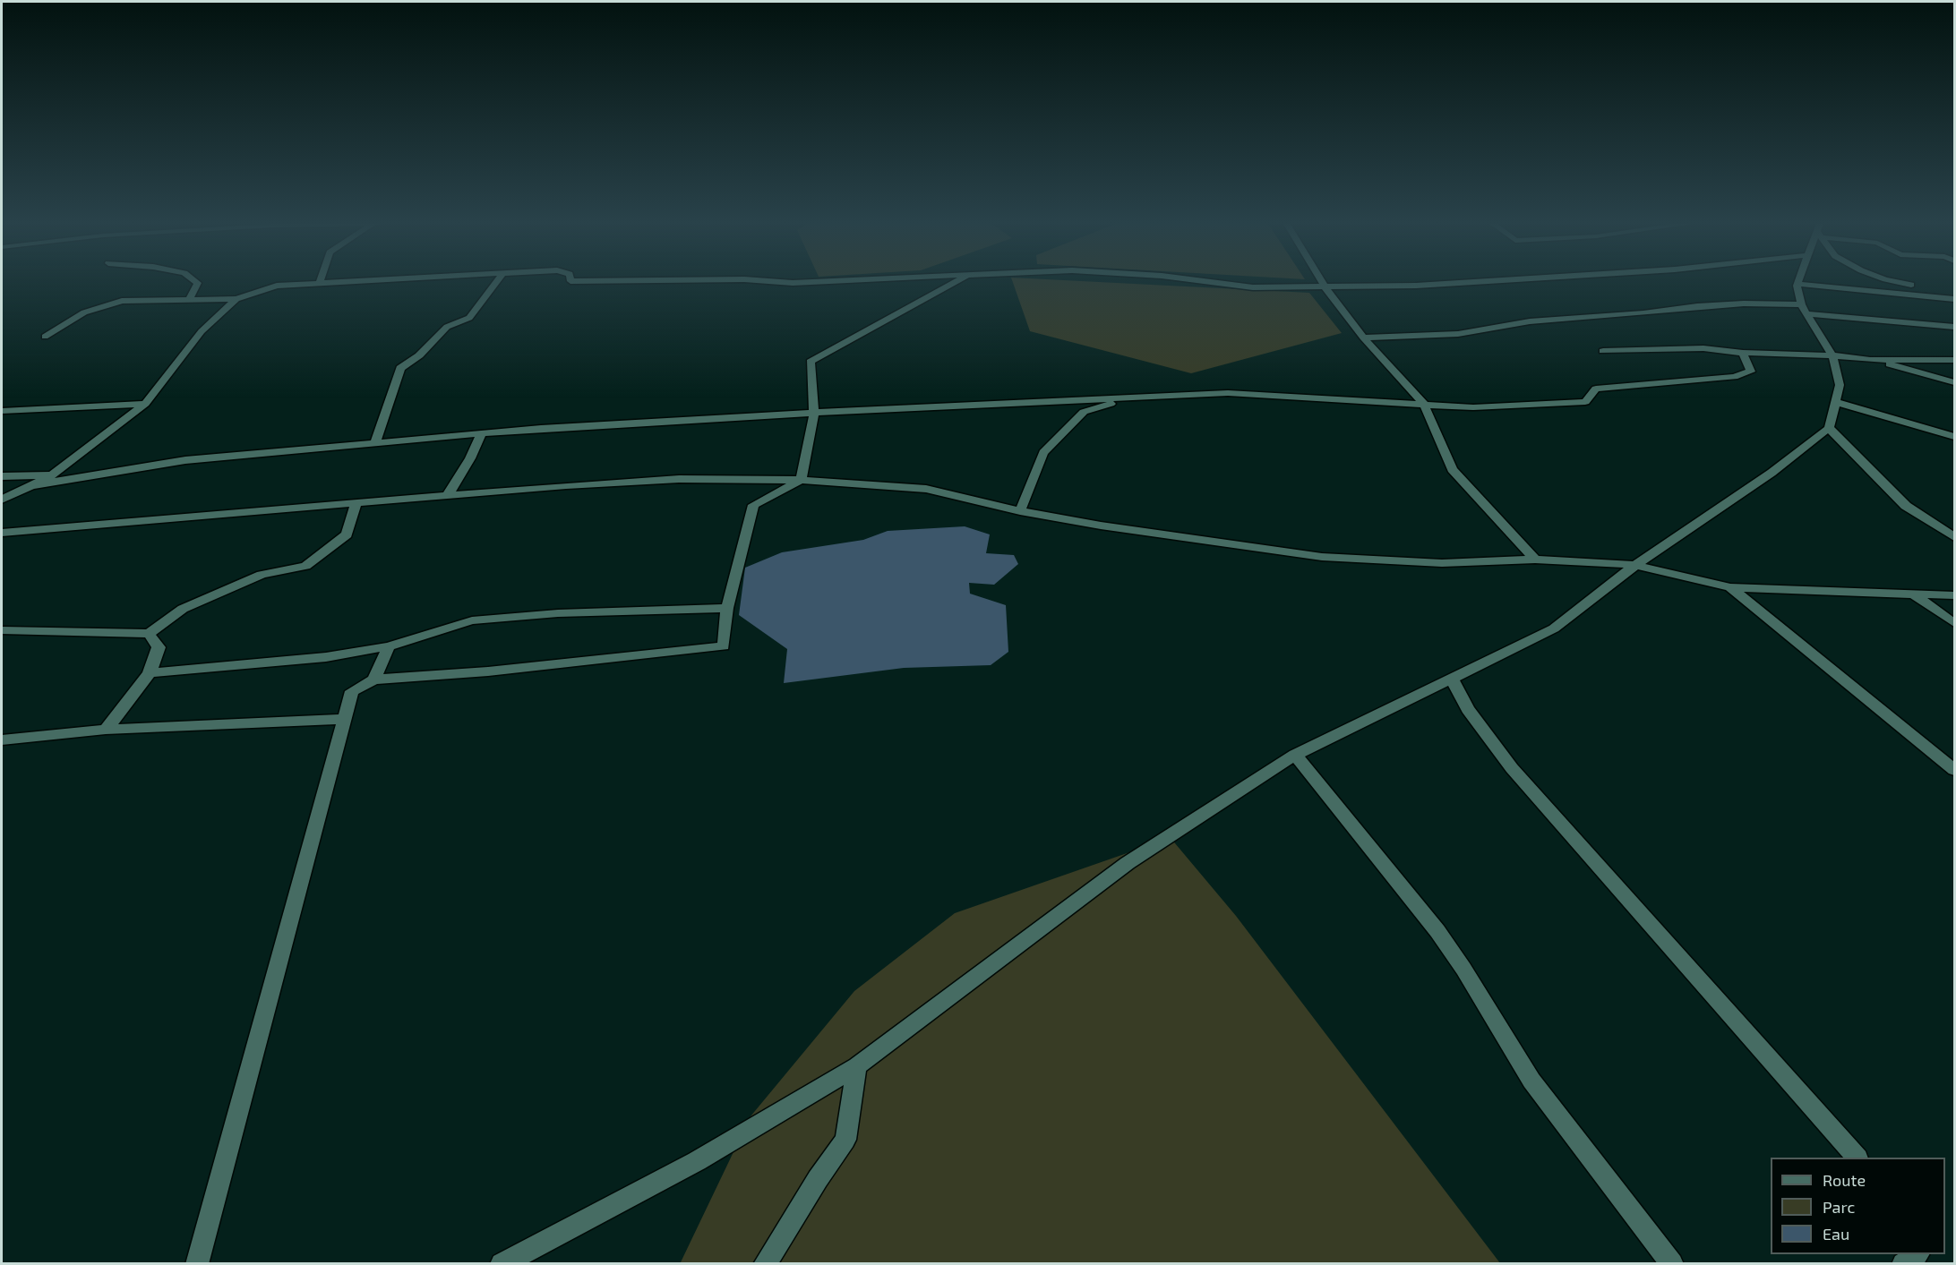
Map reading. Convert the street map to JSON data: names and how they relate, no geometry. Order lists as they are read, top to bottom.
{
  "legend": ["Route", "Parc", "Eau"]
}
